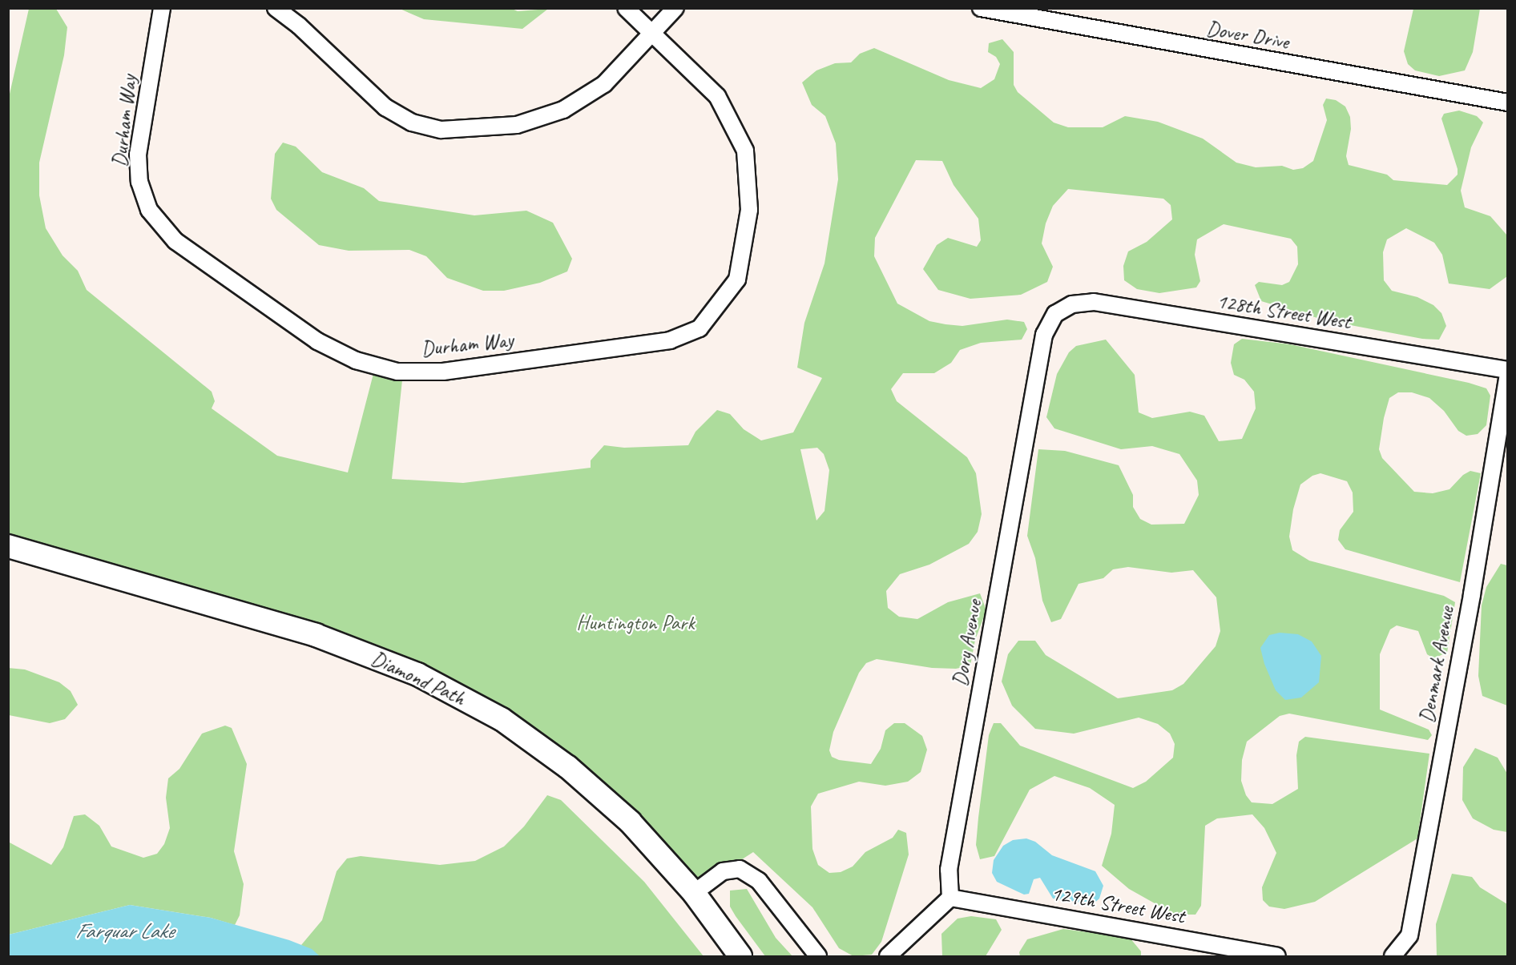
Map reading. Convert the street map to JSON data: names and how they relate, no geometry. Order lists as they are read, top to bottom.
{
  "streets": {
    "street": [
      "Dover Drive",
      "Durham Way",
      "128th Street West",
      "Dory Avenue",
      "Denmark Avenue",
      "Diamond Path",
      "129th Street West"
    ]
  },
  "crossings": [
    ["128th Street West", "Dory Avenue"],
    ["Dory Avenue", "129th Street West"]
  ],
  "water": ["Farquar Lake"],
  "parks": ["Huntington Park"]
}
